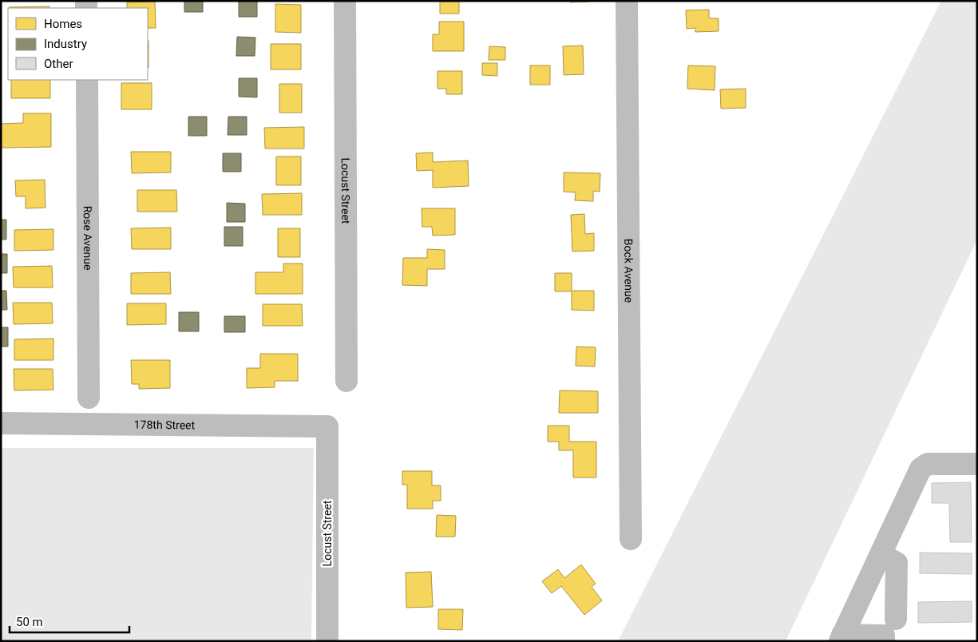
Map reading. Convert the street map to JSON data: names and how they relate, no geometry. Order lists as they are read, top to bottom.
{
  "streets": {
    "street": [
      "Locust Street",
      "Rose Avenue",
      "Bock Avenue",
      "178th Street"
    ]
  },
  "crossings": [
    ["Locust Street", "178th Street"]
  ],
  "legend": ["Homes", "Industry", "Other"],
  "scale_bar": "50 m"
}
